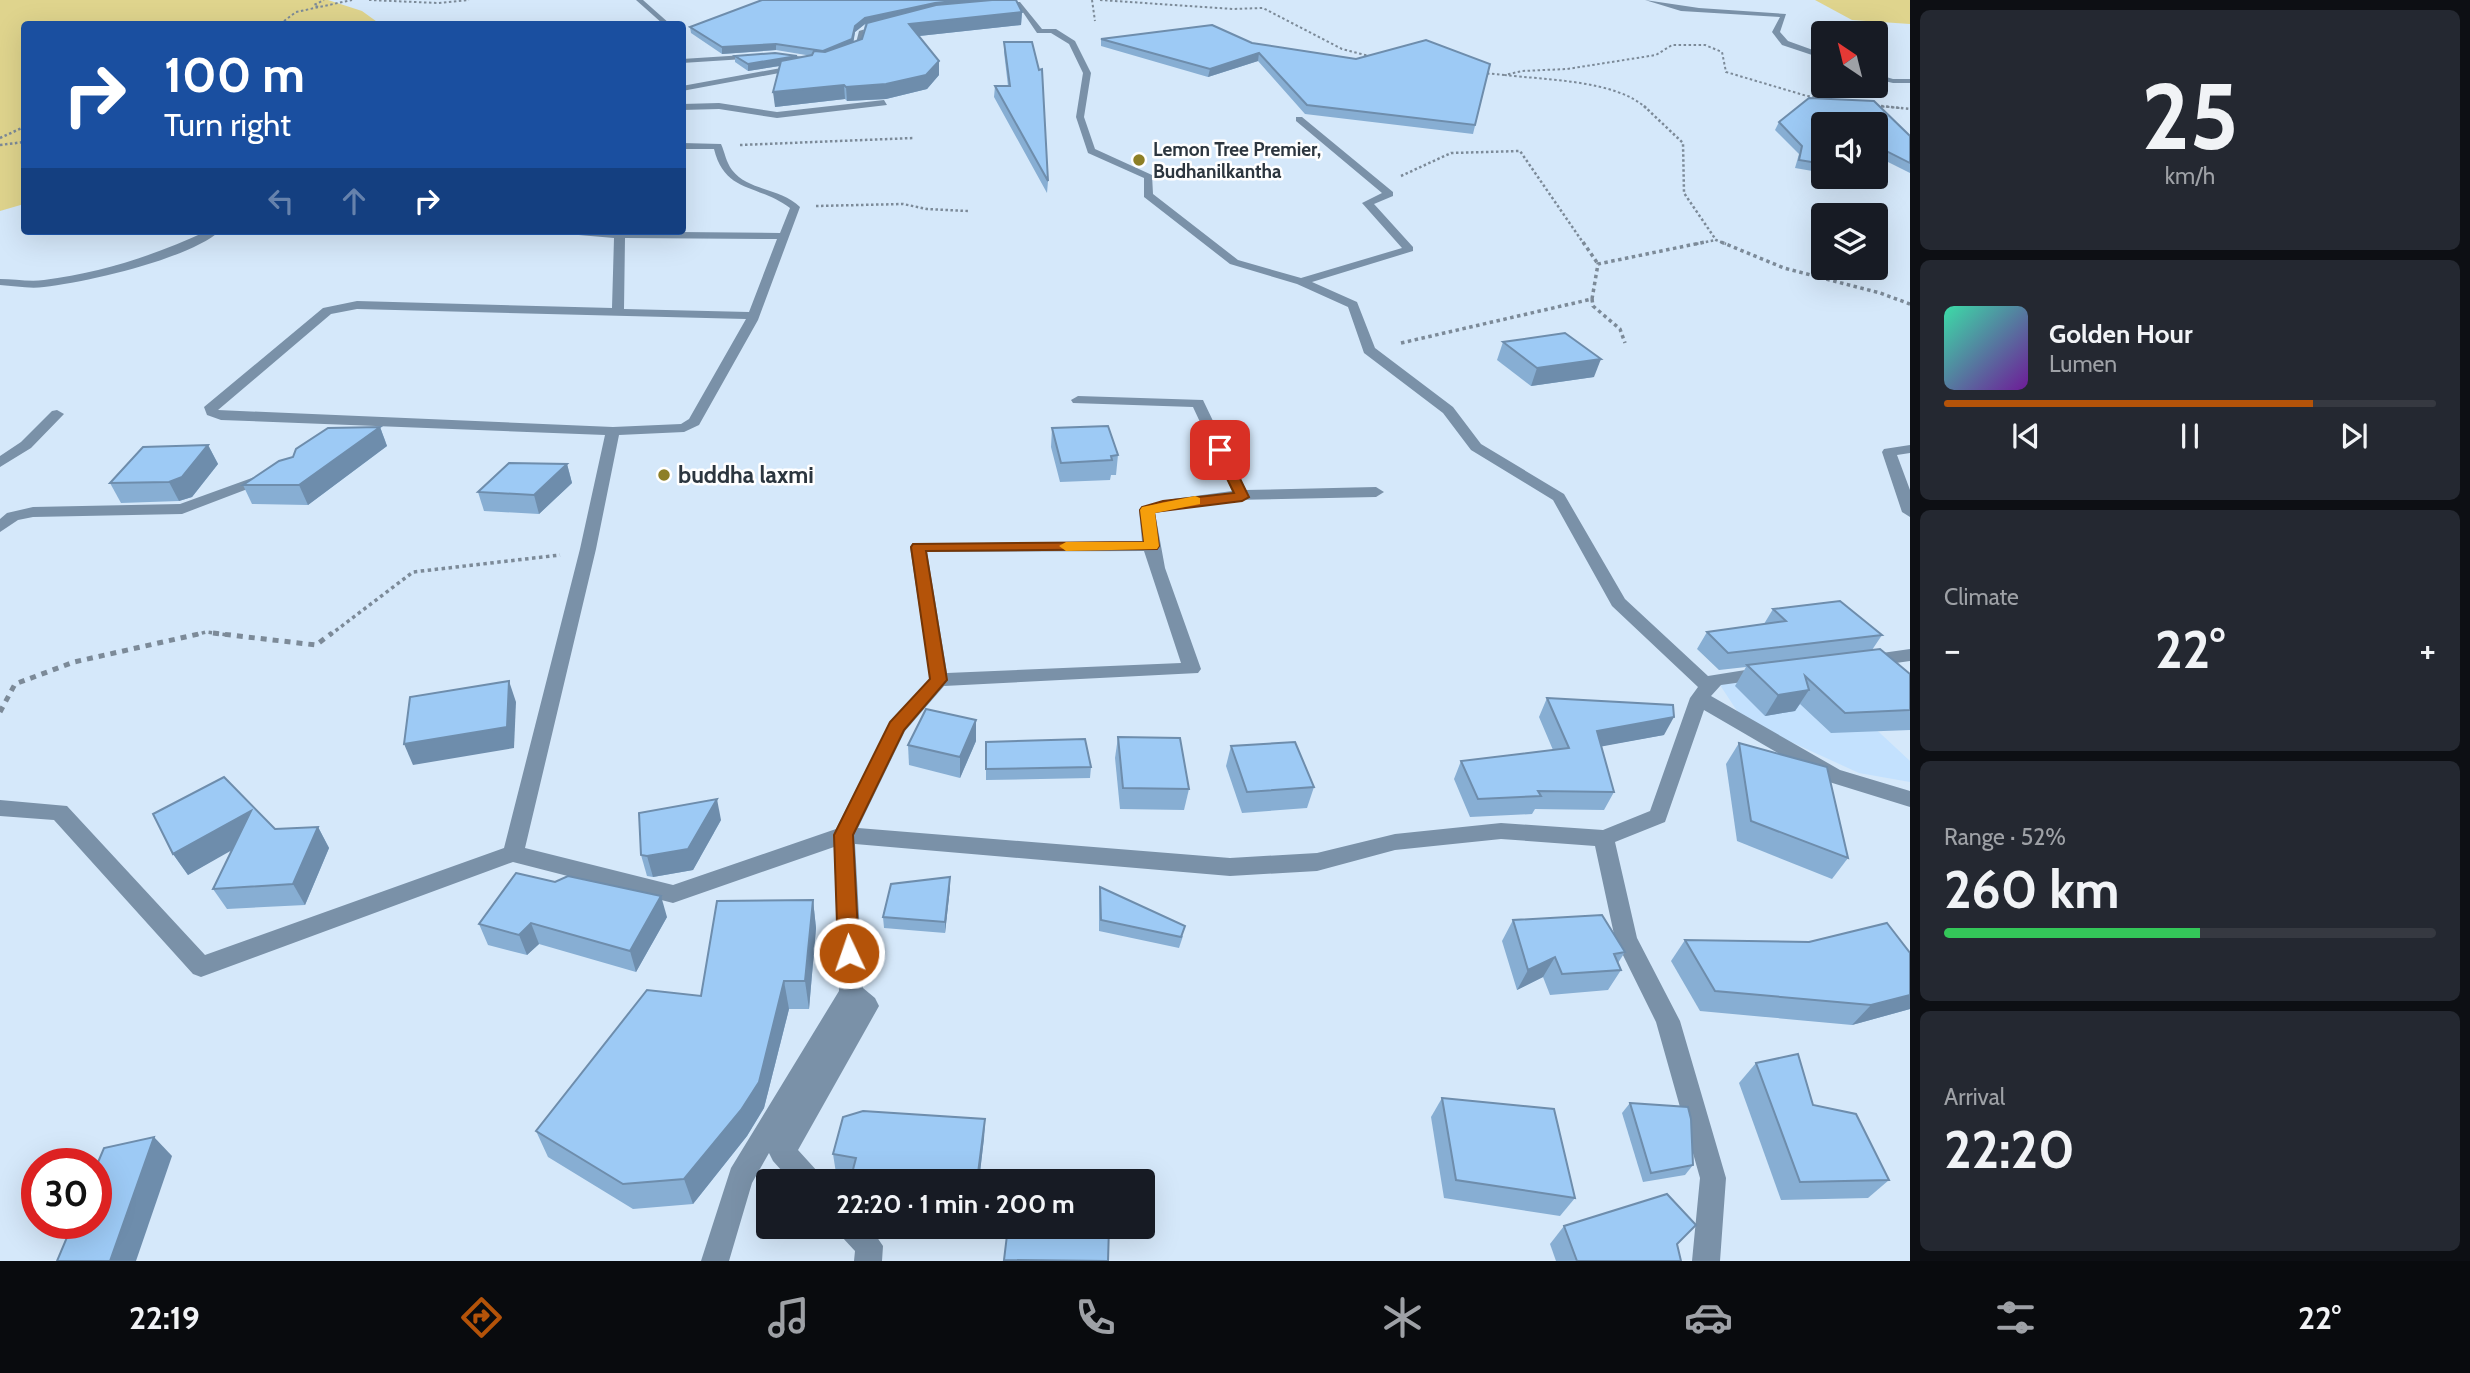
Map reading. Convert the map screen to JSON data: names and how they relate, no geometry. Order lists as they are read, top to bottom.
{
  "places": ["Lemon Tree Premier, Budhanilkantha", "buddha laxmi"],
  "north": "top left",
  "page": {
    "tile": [
      ["25", "km/h"],
      "Climate",
      ["Range · 52%", "260 km"],
      ["Arrival", "22:20"]
    ],
    "turn": ["100 m", "Turn right"],
    "song": ["Golden Hour", "Lumen"],
    "heat": ["−", "22°", "+"],
    "limit": "30",
    "trip": "22:20 · 1 min · 200 m",
    "tabs": ["22:19", "22°"]
  }
}
